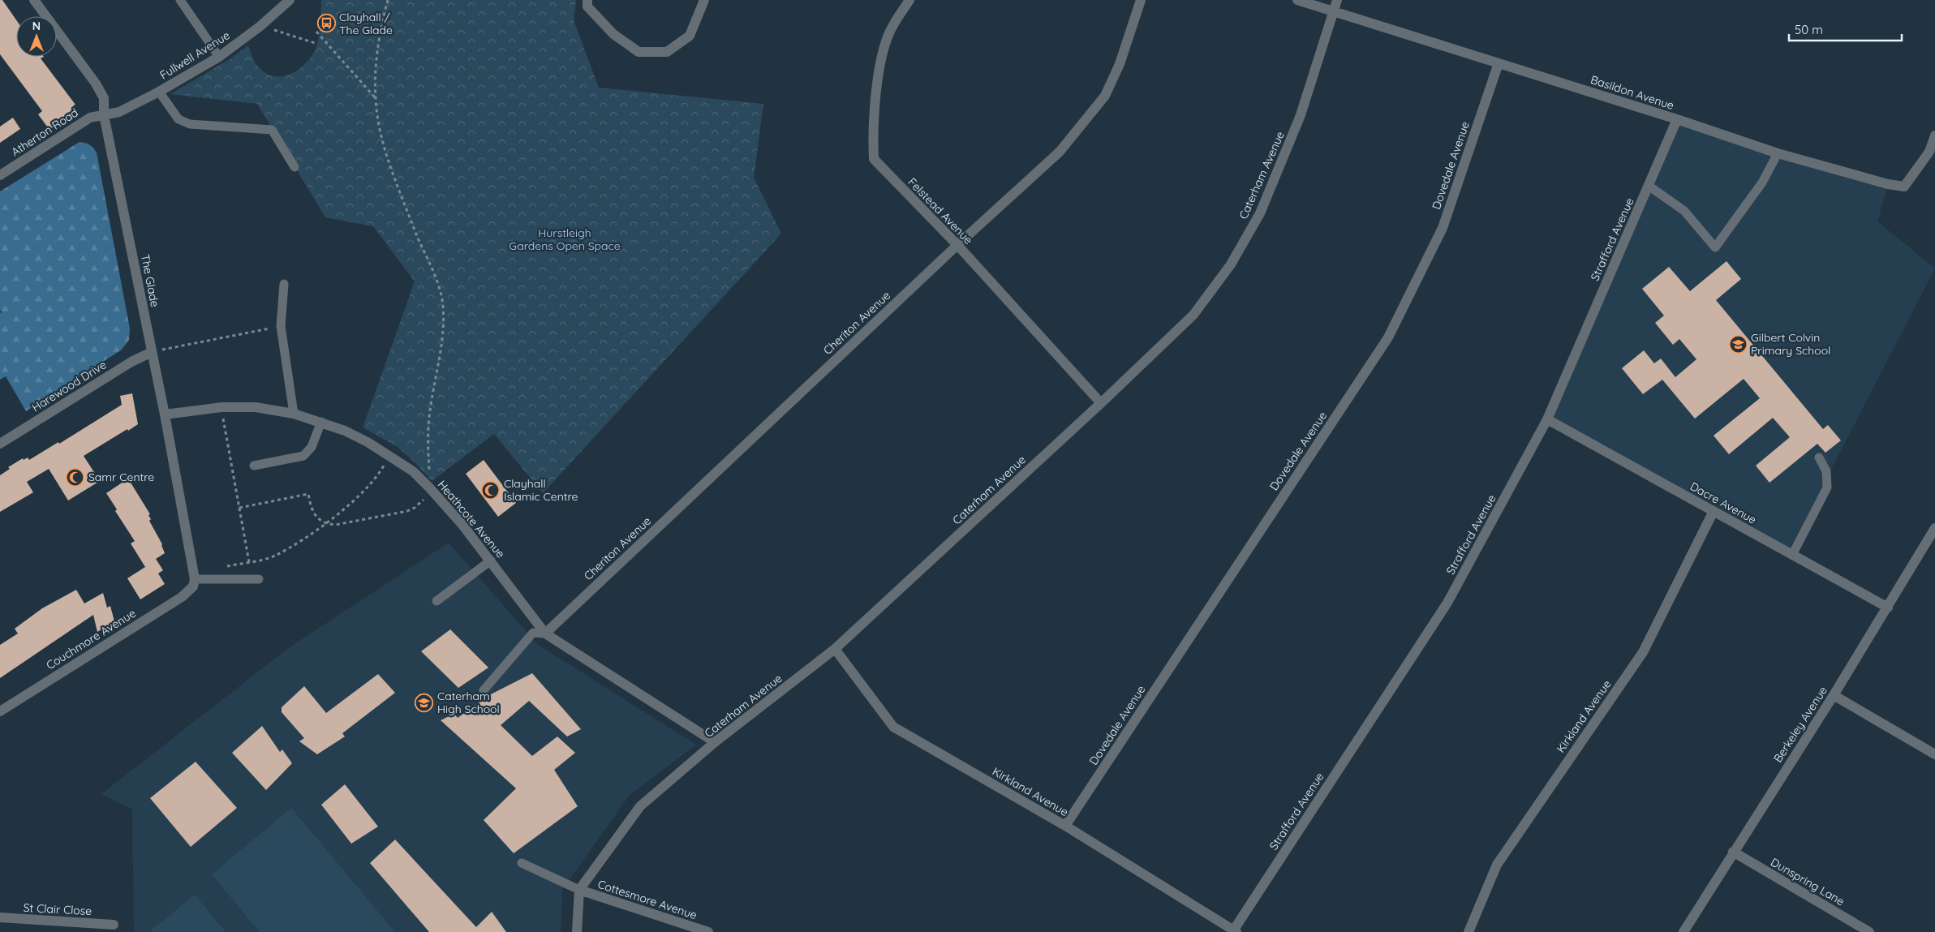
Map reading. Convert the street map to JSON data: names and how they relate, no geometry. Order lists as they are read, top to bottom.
{
  "streets": {
    "street": [
      "Fullwell Avenue",
      "Basildon Avenue",
      "Atherton Road",
      "Dovedale Avenue",
      "Caterham Avenue",
      "Felstead Avenue",
      "Strafford Avenue",
      "The Glade",
      "Cheriton Avenue",
      "Harewood Drive",
      "Dacre Avenue",
      "Heathcote Avenue",
      "Couchmore Avenue",
      "Kirkland Avenue",
      "Berkeley Avenue",
      "Dunspring Lane",
      "Cottesmore Avenue",
      "St Clair Close"
    ]
  },
  "crossings": [
    ["Fullwell Avenue", "Atherton Road"],
    ["Fullwell Avenue", "The Glade"],
    ["Basildon Avenue", "Dovedale Avenue"],
    ["Basildon Avenue", "Caterham Avenue"],
    ["Basildon Avenue", "Strafford Avenue"],
    ["Atherton Road", "The Glade"],
    ["Dovedale Avenue", "Kirkland Avenue"],
    ["Caterham Avenue", "Felstead Avenue"],
    ["Caterham Avenue", "Heathcote Avenue"],
    ["Caterham Avenue", "Kirkland Avenue"],
    ["Caterham Avenue", "Cottesmore Avenue"],
    ["Felstead Avenue", "Cheriton Avenue"],
    ["Strafford Avenue", "Dacre Avenue"],
    ["Strafford Avenue", "Kirkland Avenue"],
    ["The Glade", "Harewood Drive"],
    ["The Glade", "Heathcote Avenue"],
    ["The Glade", "Couchmore Avenue"],
    ["Cheriton Avenue", "Heathcote Avenue"],
    ["Dacre Avenue", "Kirkland Avenue"],
    ["Dacre Avenue", "Berkeley Avenue"],
    ["Berkeley Avenue", "Dunspring Lane"]
  ],
  "parks": ["Hurstleigh Gardens Open Space"],
  "places": {
    "bus stop": ["Clayhall / The Glade"],
    "school or university": ["Gilbert Colvin Primary School", "Caterham High School"],
    "mosque": ["Samr Centre", "Clayhall Islamic Centre"]
  },
  "scale_bar": "50 m",
  "north": "top"
}
